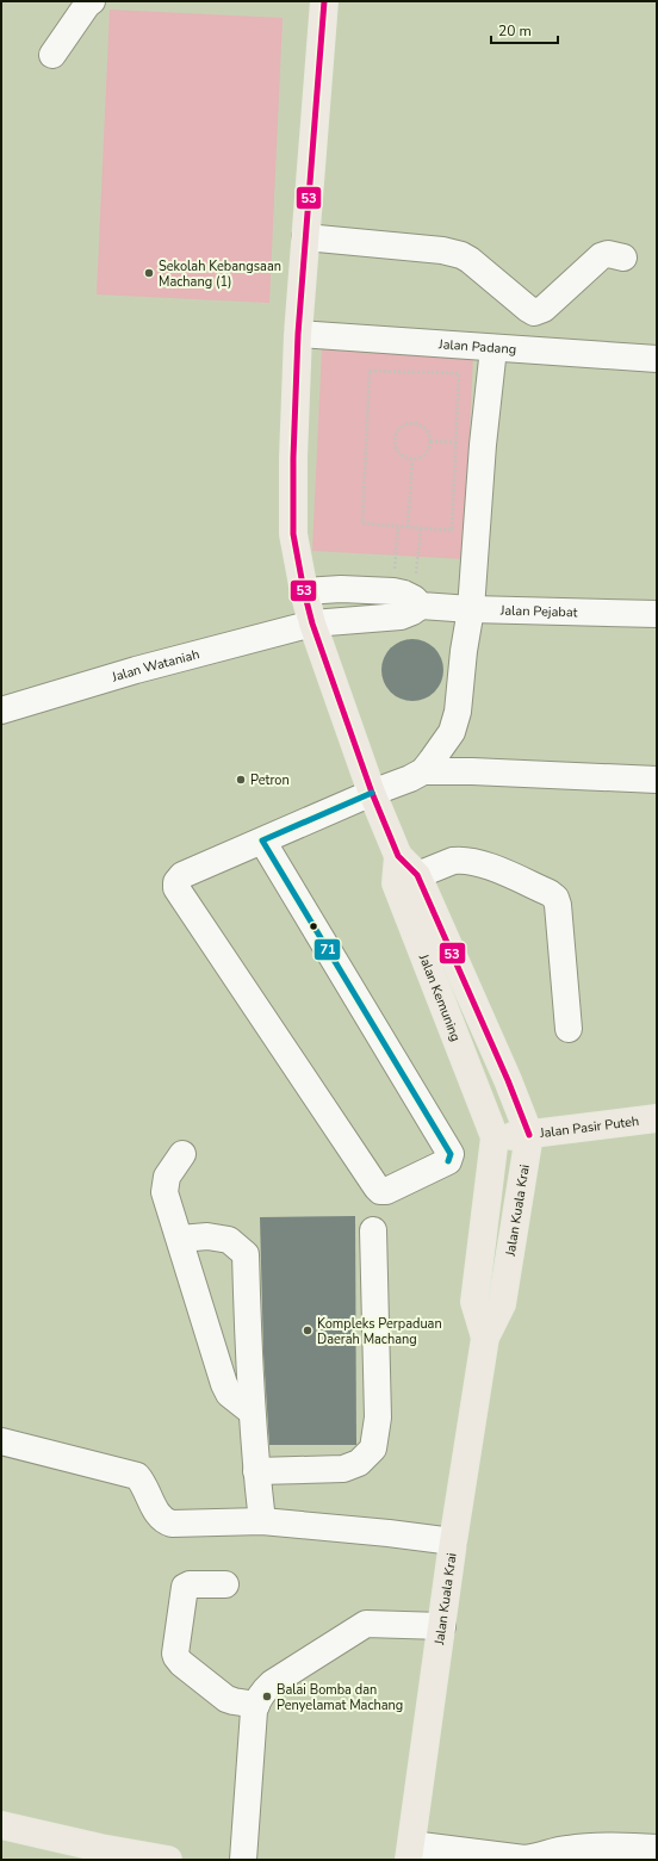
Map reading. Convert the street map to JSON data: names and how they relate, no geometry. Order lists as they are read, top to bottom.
{
  "streets": {
    "main road": ["Jalan Kemuning", "Jalan Pasir Puteh", "Jalan Kuala Krai"],
    "street": ["Jalan Padang", "Jalan Pejabat", "Jalan Wataniah"]
  },
  "crossings": [
    ["Jalan Padang", "Jalan Kemuning"],
    ["Jalan Pejabat", "Jalan Kemuning"],
    ["Jalan Wataniah", "Jalan Kemuning"],
    ["Jalan Kemuning", "Jalan Pasir Puteh"],
    ["Jalan Kemuning", "Jalan Kuala Krai"],
    ["Jalan Pasir Puteh", "Jalan Kuala Krai"]
  ],
  "places": [
    "Sekolah Kebangsaan Machang (1)",
    "Petron",
    "Kompleks Perpaduan Daerah Machang",
    "Balai Bomba dan Penyelamat Machang"
  ],
  "lines": ["transit line 53", "transit line 71"],
  "scale_bar": "20 m"
}
